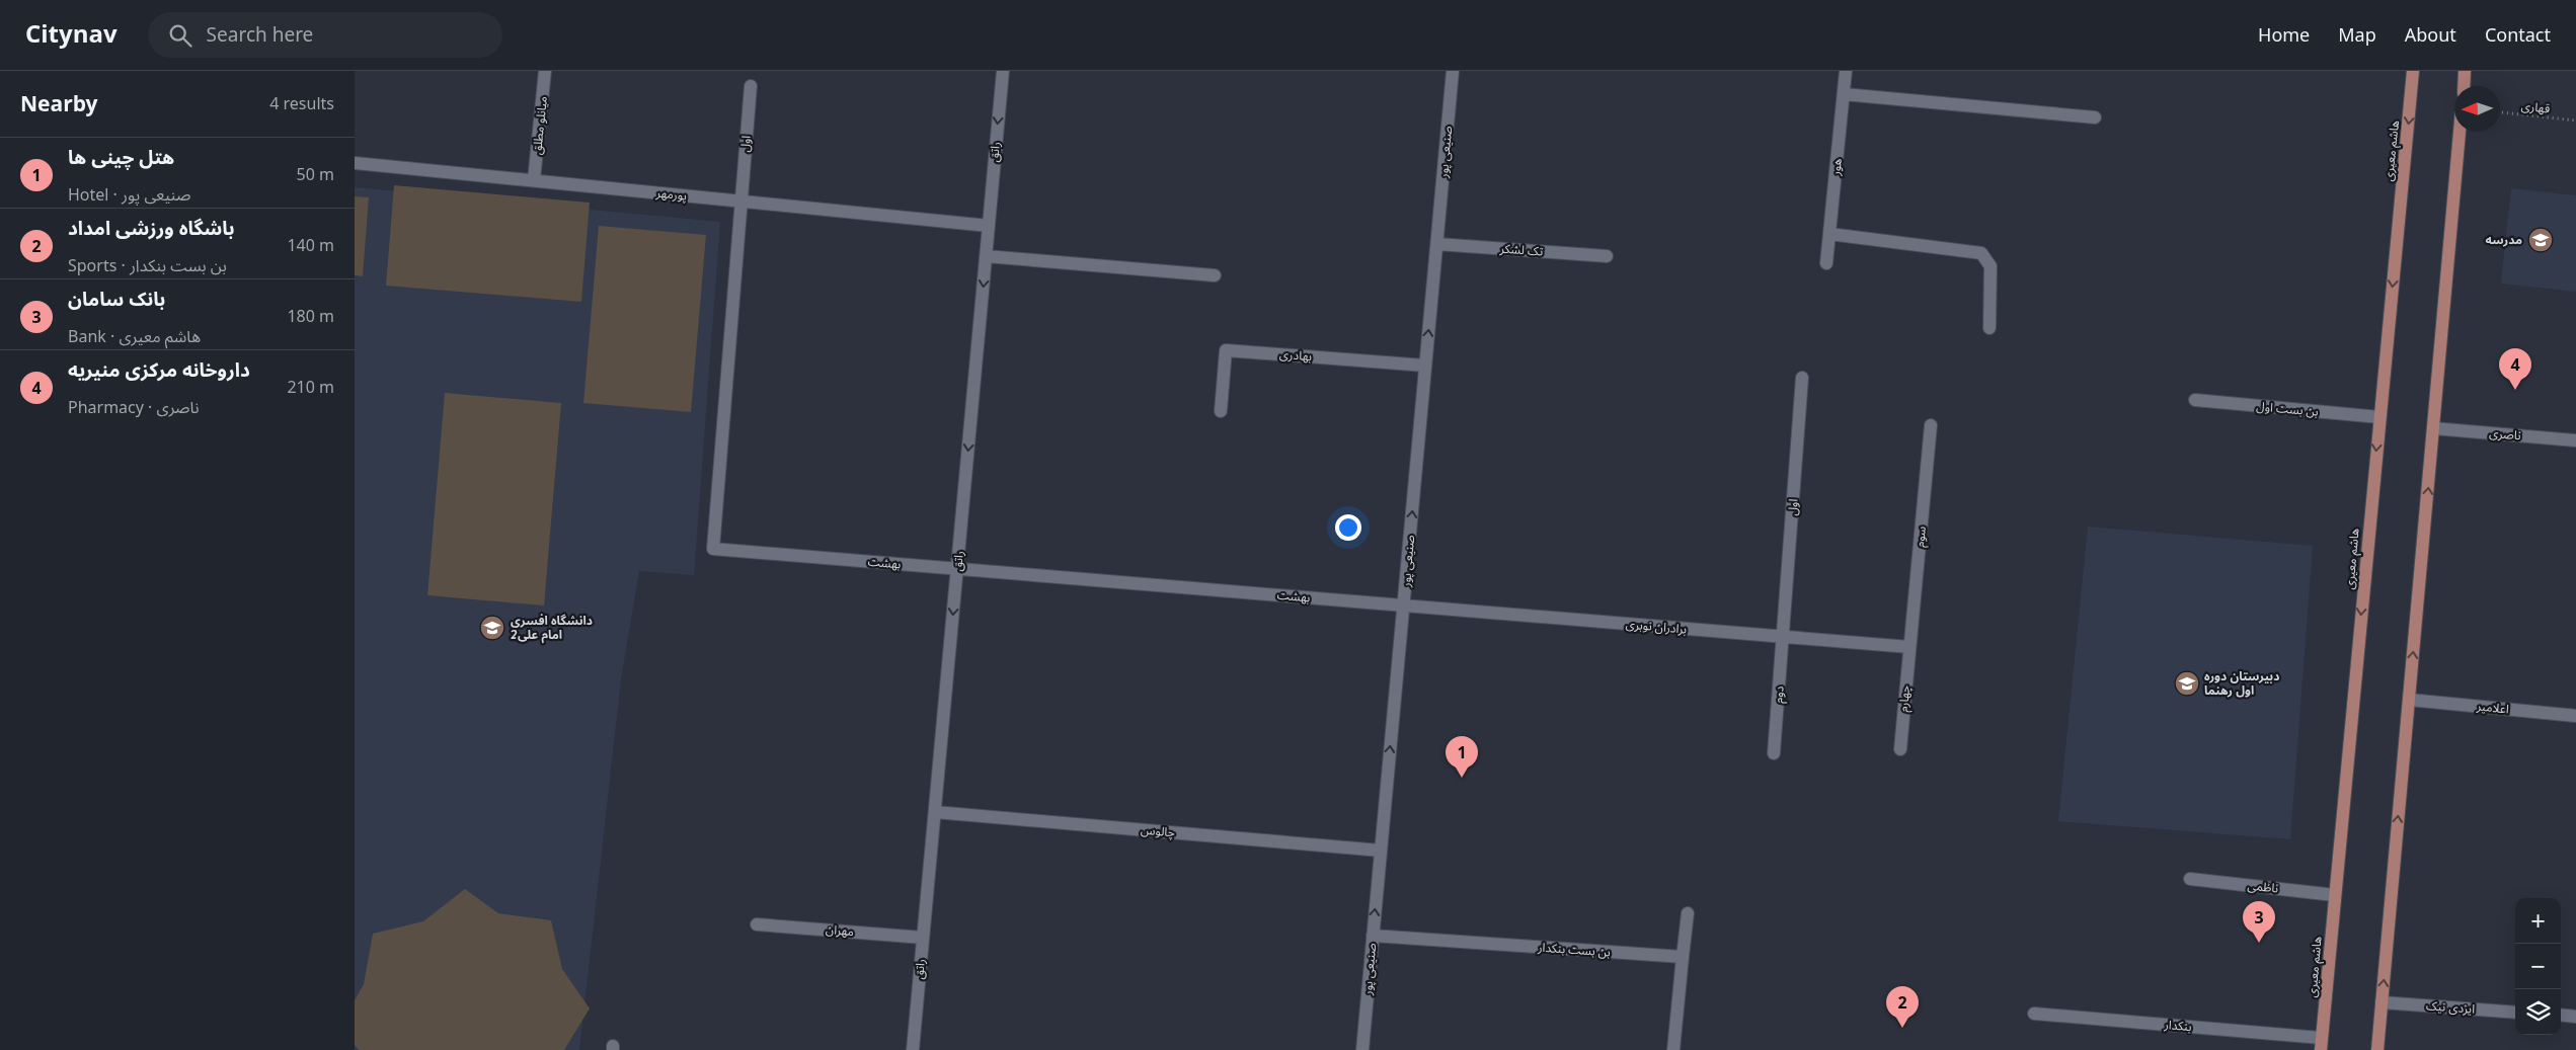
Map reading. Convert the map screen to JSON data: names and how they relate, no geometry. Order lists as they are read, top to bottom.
{
  "streets": {
    "main road": ["هاشم معیری"],
    "street": [
      "میانلو مطلق",
      "اول",
      "راتق",
      "صنیعی پور",
      "هور",
      "پورمهر",
      "تک لشکر",
      "بهادری",
      "بن بست اول",
      "ناصری",
      "سوم",
      "بهشت",
      "برادران نوبری",
      "دوم",
      "چهارم",
      "اعلامیر",
      "چالوس",
      "ناظمی",
      "مهران",
      "بن بست بنکدار",
      "ایزدی نیک",
      "بنکدار"
    ],
    "path": ["قهاری"]
  },
  "crossings": [
    ["میانلو مطلق", "پورمهر"],
    ["اول", "پورمهر"],
    ["اول", "بهشت"],
    ["اول", "برادران نوبری"],
    ["اول", "دوم"],
    ["هاشم معیری", "بن بست اول"],
    ["هاشم معیری", "ناظمی"],
    ["هاشم معیری", "بنکدار"],
    ["راتق", "پورمهر"],
    ["راتق", "بهشت"],
    ["راتق", "چالوس"],
    ["راتق", "مهران"],
    ["صنیعی پور", "تک لشکر"],
    ["صنیعی پور", "بهادری"],
    ["صنیعی پور", "بهشت"],
    ["صنیعی پور", "برادران نوبری"],
    ["صنیعی پور", "چالوس"],
    ["صنیعی پور", "بن بست بنکدار"],
    ["پورمهر", "بهشت"],
    ["سوم", "برادران نوبری"],
    ["سوم", "چهارم"],
    ["بهشت", "برادران نوبری"],
    ["برادران نوبری", "دوم"],
    ["برادران نوبری", "چهارم"]
  ],
  "one_way": ["راتق", "صنیعی پور"],
  "places": {
    "school or university": ["مدرسه", "دانشگاه افسری امام علی2", "دبیرستان دوره اول رهنما"]
  },
  "north": "left",
  "page": {
    "header": "Citynav",
    "search": "Search here",
    "nav": [
      "Home",
      "Map",
      "About",
      "Contact"
    ],
    "heading": ["Nearby", "4 results"],
    "list": [
      {
        "mark": "1",
        "name": "هتل چینی ها",
        "note": "Hotel · صنیعی پور",
        "value": "50 m"
      },
      {
        "mark": "2",
        "name": "باشگاه ورزشی امداد",
        "note": "Sports · بن بست بنکدار",
        "value": "140 m"
      },
      {
        "mark": "3",
        "name": "بانک سامان",
        "note": "Bank · هاشم معیری",
        "value": "180 m"
      },
      {
        "mark": "4",
        "name": "داروخانه مرکزی منیریه",
        "note": "Pharmacy · ناصری",
        "value": "210 m"
      }
    ],
    "pins": [
      "4",
      "1",
      "3",
      "2"
    ],
    "map_buttons": ["+", "−"]
  }
}
